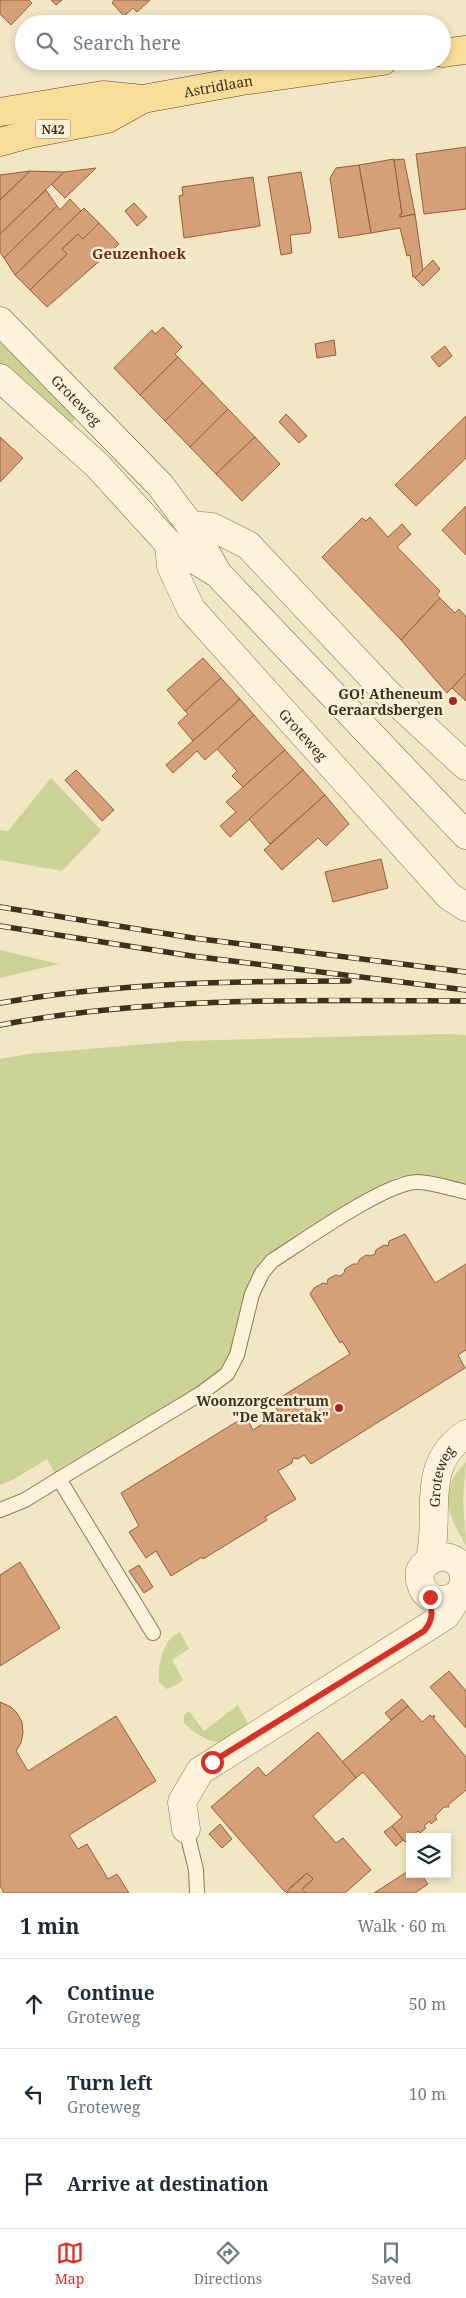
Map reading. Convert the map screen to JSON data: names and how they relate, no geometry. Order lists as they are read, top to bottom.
{
  "streets": {
    "main road": ["Astridlaan", "N42"],
    "street": ["Groteweg"]
  },
  "districts": ["Geuzenhoek"],
  "places": ["GO! Atheneum Geraardsbergen", "Woonzorgcentrum \"De Maretak\""],
  "page": {
    "search": "Search here",
    "heading": ["1 min", "Walk · 60 m"],
    "list": [
      ["Continue", "Groteweg", "50 m"],
      ["Turn left", "Groteweg", "10 m"],
      "Arrive at destination"
    ],
    "nav": ["Map", "Directions", "Saved"]
  }
}
